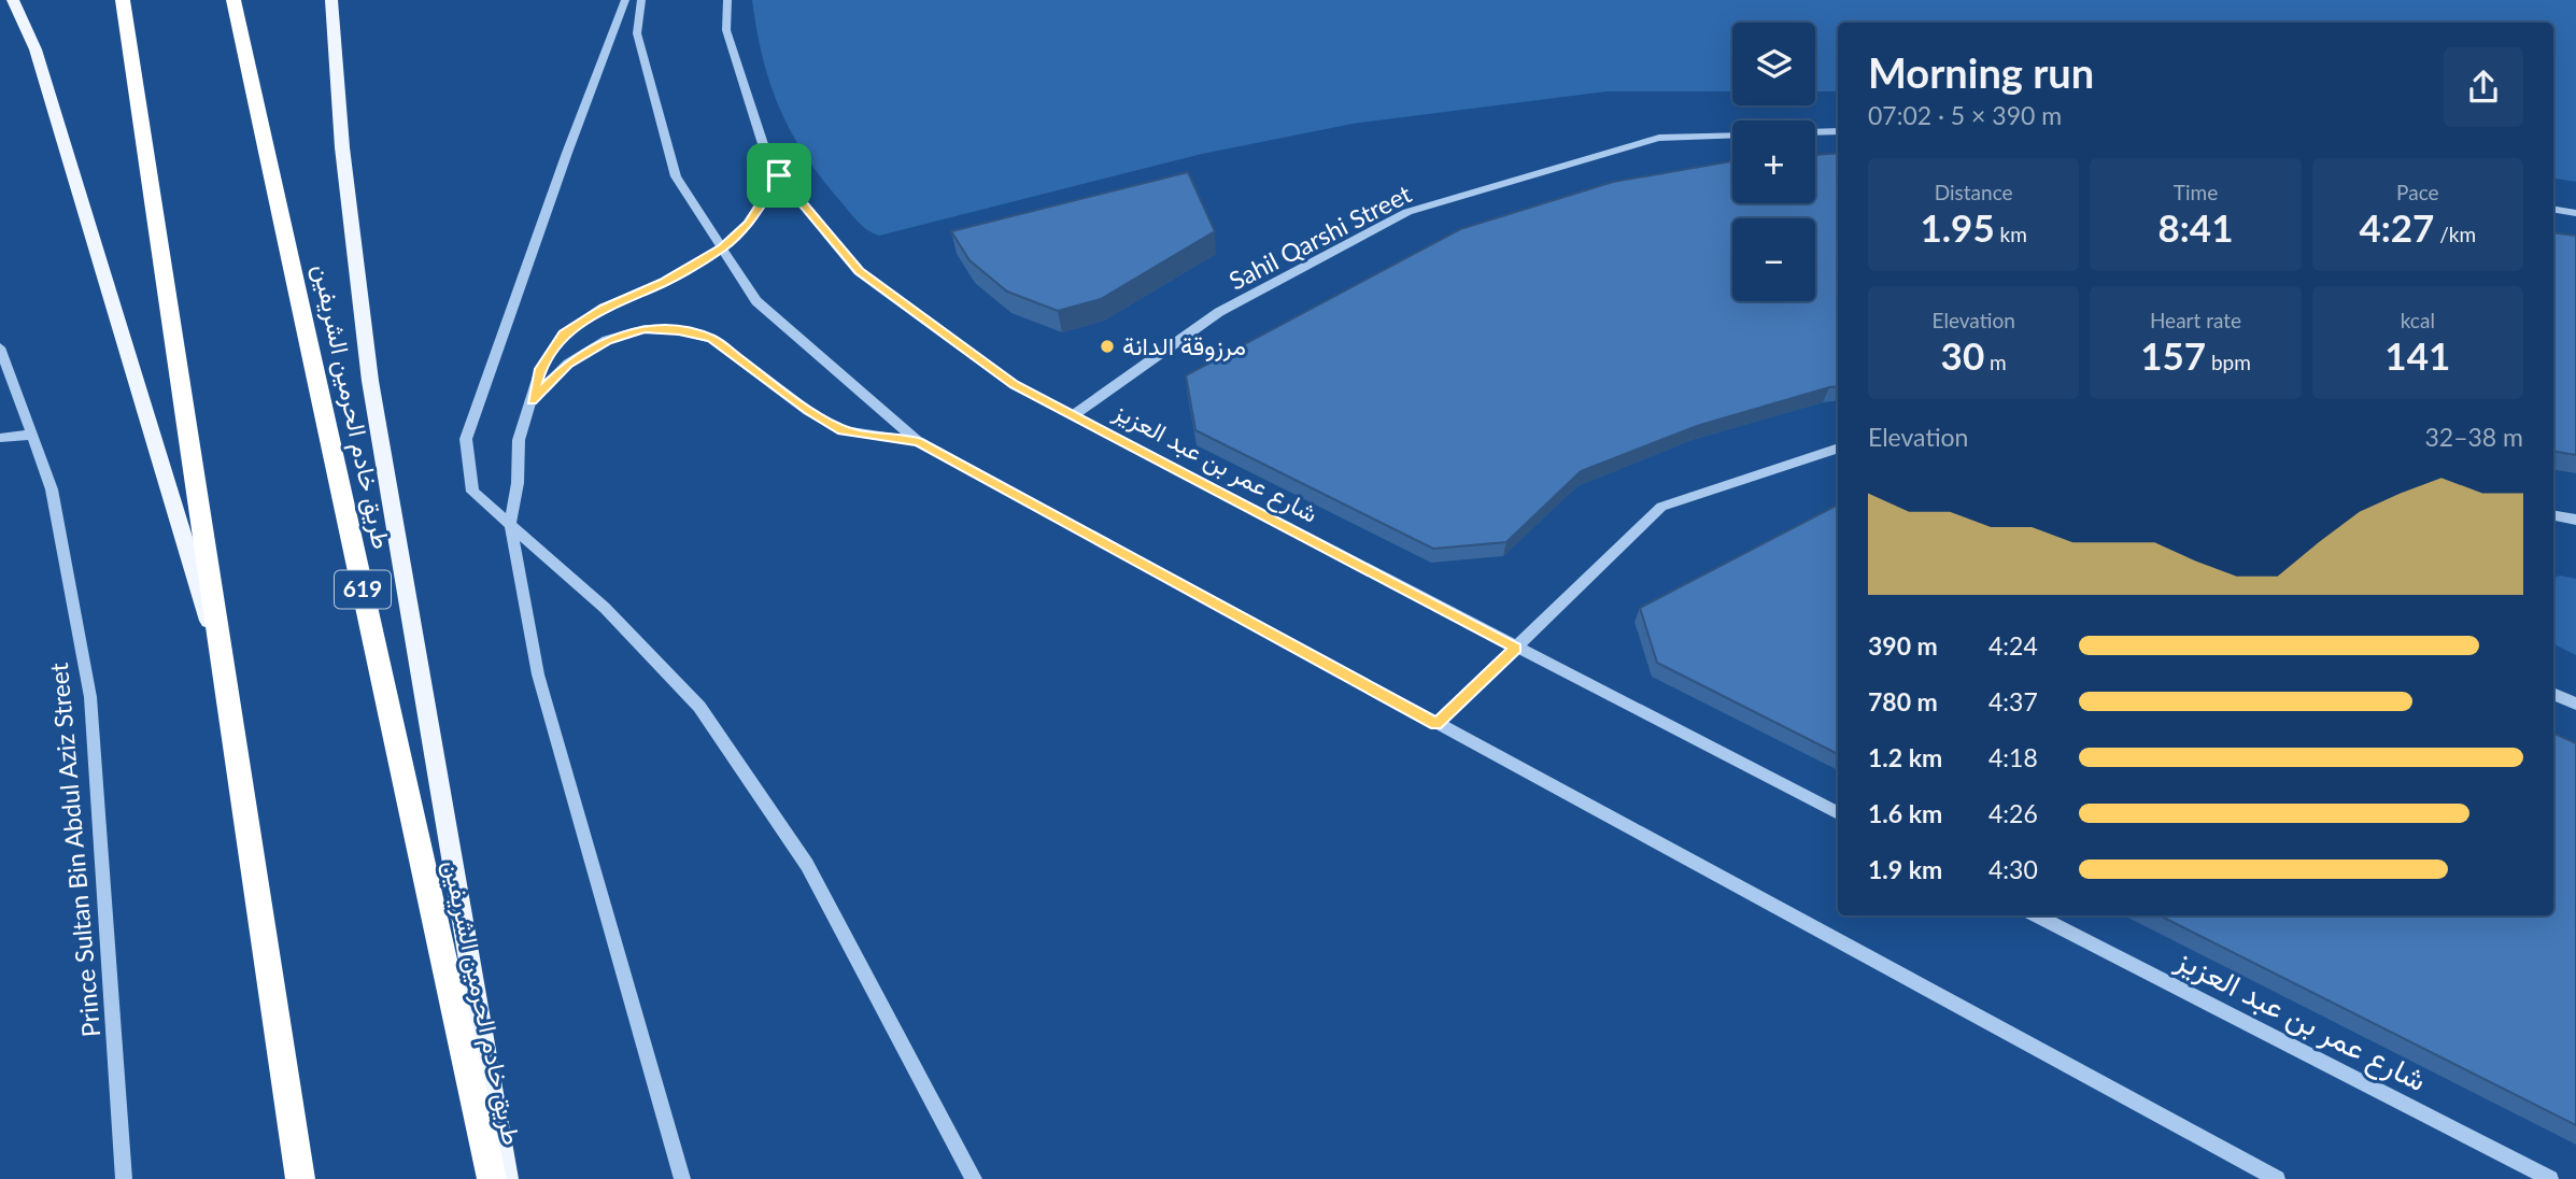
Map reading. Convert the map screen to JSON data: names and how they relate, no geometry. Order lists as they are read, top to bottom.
{
  "streets": {
    "highway": ["طريق خادم الحرمين الشريفين", "619"],
    "street": ["Sahil Qarshi Street", "شارع عمر بن عبد العزيز", "Prince Sultan Bin Abdul Aziz Street"]
  },
  "crossings": [
    ["Sahil Qarshi Street", "شارع عمر بن عبد العزيز"]
  ],
  "places": ["مرزوقة الدانة"],
  "page": {
    "map_buttons": ["+", "−"],
    "heading": ["Morning run", "07:02 · 5 × 390 m"],
    "stats": [
      ["Distance", "1.95 km"],
      ["Time", "8:41"],
      ["Pace", "4:27 /km"],
      ["Elevation", "30 m"],
      ["Heart rate", "157 bpm"],
      ["kcal", "141"]
    ],
    "chart": ["Elevation", "32–38 m"],
    "list": [
      {
        "name": "390 m",
        "note": "4:24"
      },
      {
        "name": "780 m",
        "note": "4:37"
      },
      {
        "name": "1.2 km",
        "note": "4:18"
      },
      {
        "name": "1.6 km",
        "note": "4:26"
      },
      {
        "name": "1.9 km",
        "note": "4:30"
      }
    ]
  }
}
